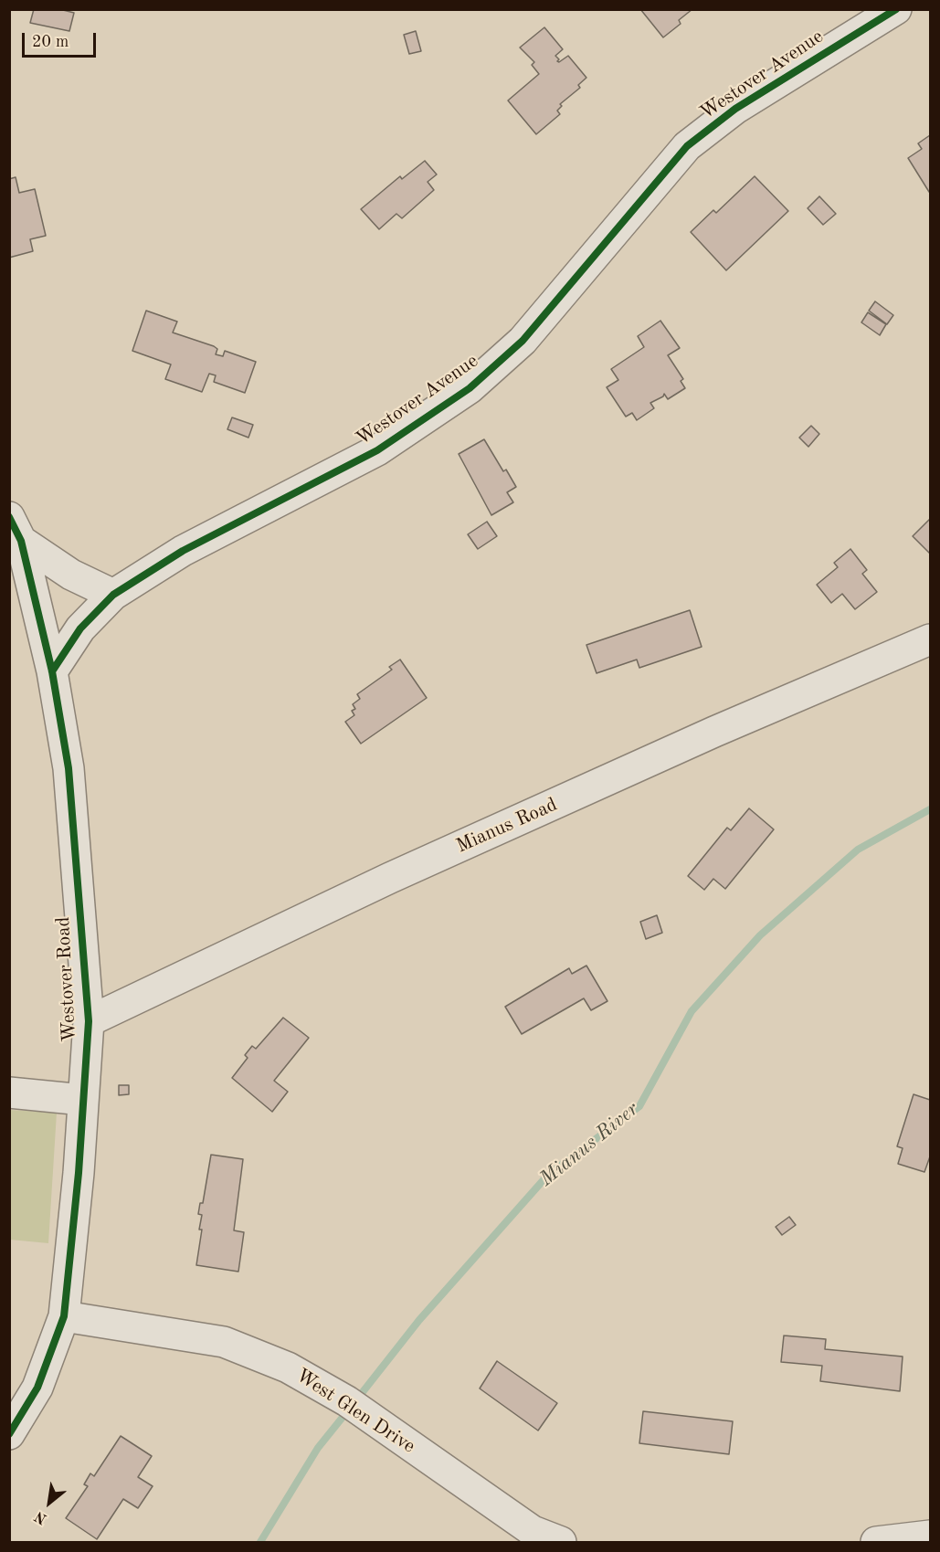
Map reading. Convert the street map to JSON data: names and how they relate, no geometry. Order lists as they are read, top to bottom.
{
  "streets": {
    "street": [
      "Westover Avenue",
      "Mianus Road",
      "Westover Road",
      "West Glen Drive"
    ]
  },
  "crossings": [
    ["Westover Avenue", "Westover Road"],
    ["Mianus Road", "Westover Road"],
    ["Westover Road", "West Glen Drive"]
  ],
  "water": ["Mianus River"],
  "scale_bar": "20 m",
  "north": "bottom left"
}
